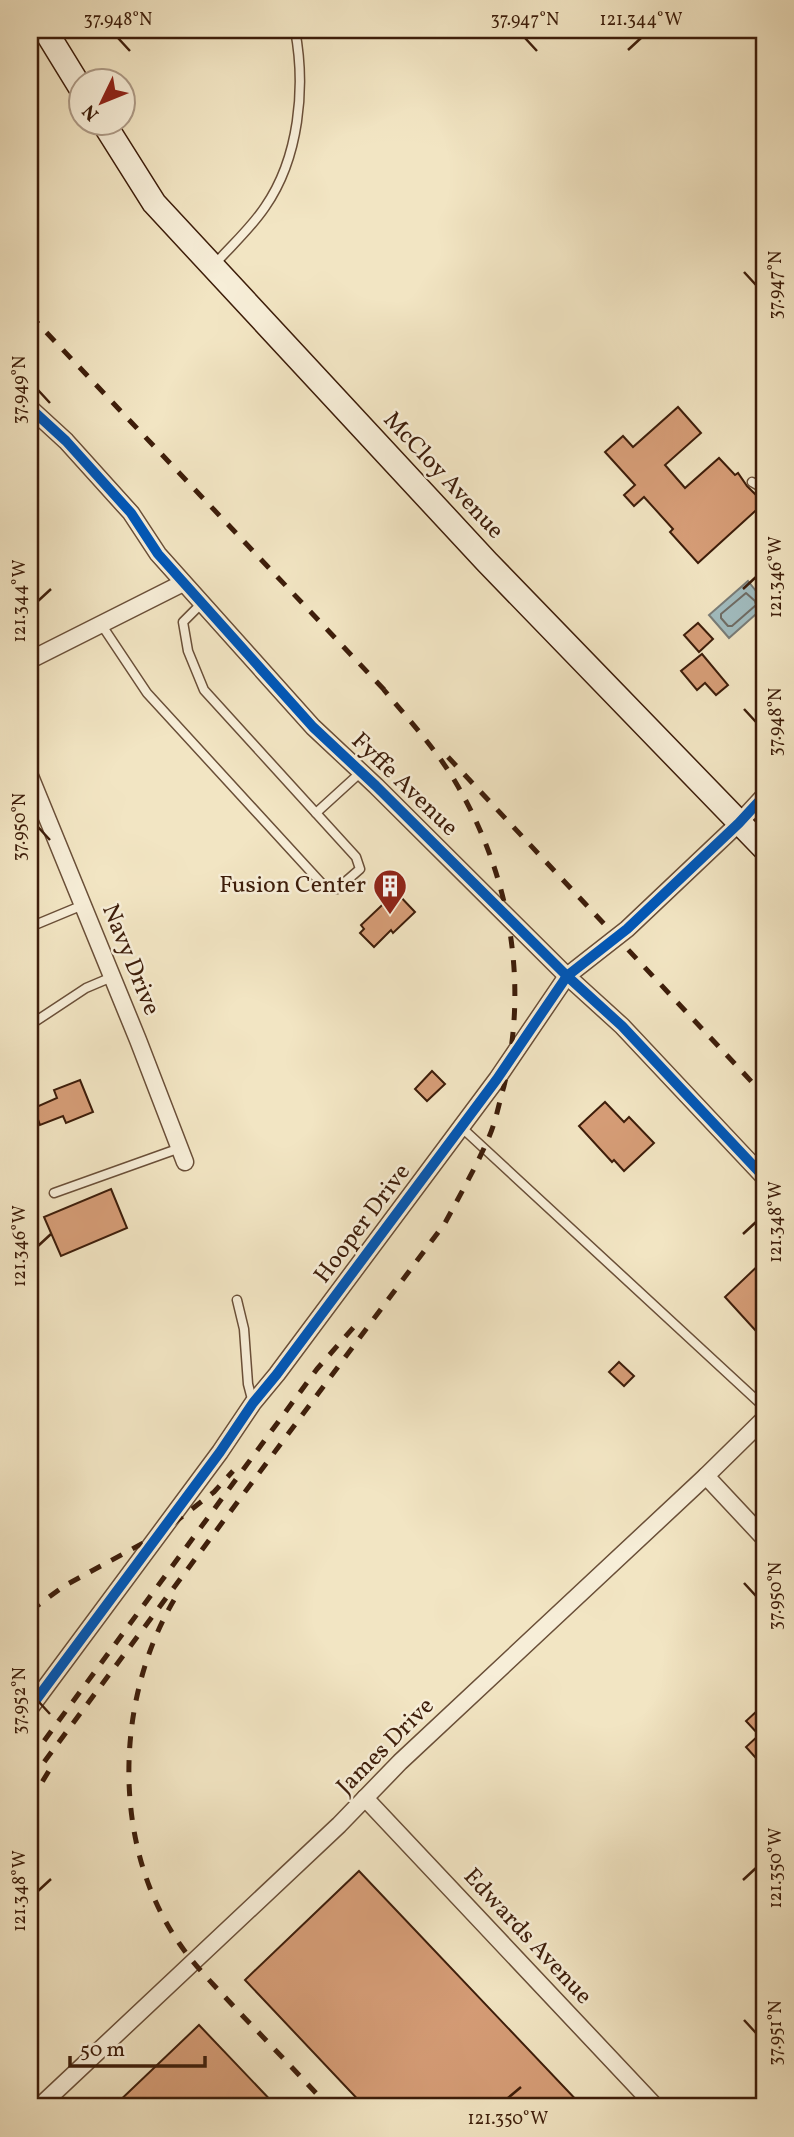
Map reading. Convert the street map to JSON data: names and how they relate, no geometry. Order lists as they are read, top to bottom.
{
  "streets": {
    "street": [
      "McCloy Avenue",
      "Fyffe Avenue",
      "Navy Drive",
      "Hooper Drive",
      "James Drive",
      "Edwards Avenue"
    ]
  },
  "crossings": [
    ["McCloy Avenue", "Hooper Drive"],
    ["Fyffe Avenue", "Hooper Drive"],
    ["James Drive", "Edwards Avenue"]
  ],
  "places": {
    "building": ["Fusion Center"]
  },
  "scale_bar": "50 m",
  "north": "bottom left",
  "coordinates": [
    "37.948°N",
    "37.947°N",
    "121.344°W",
    "37.949°N",
    "121.346°W",
    "37.950°N",
    "121.348°W",
    "37.952°N",
    "121.350°W",
    "37.951°N"
  ]
}
